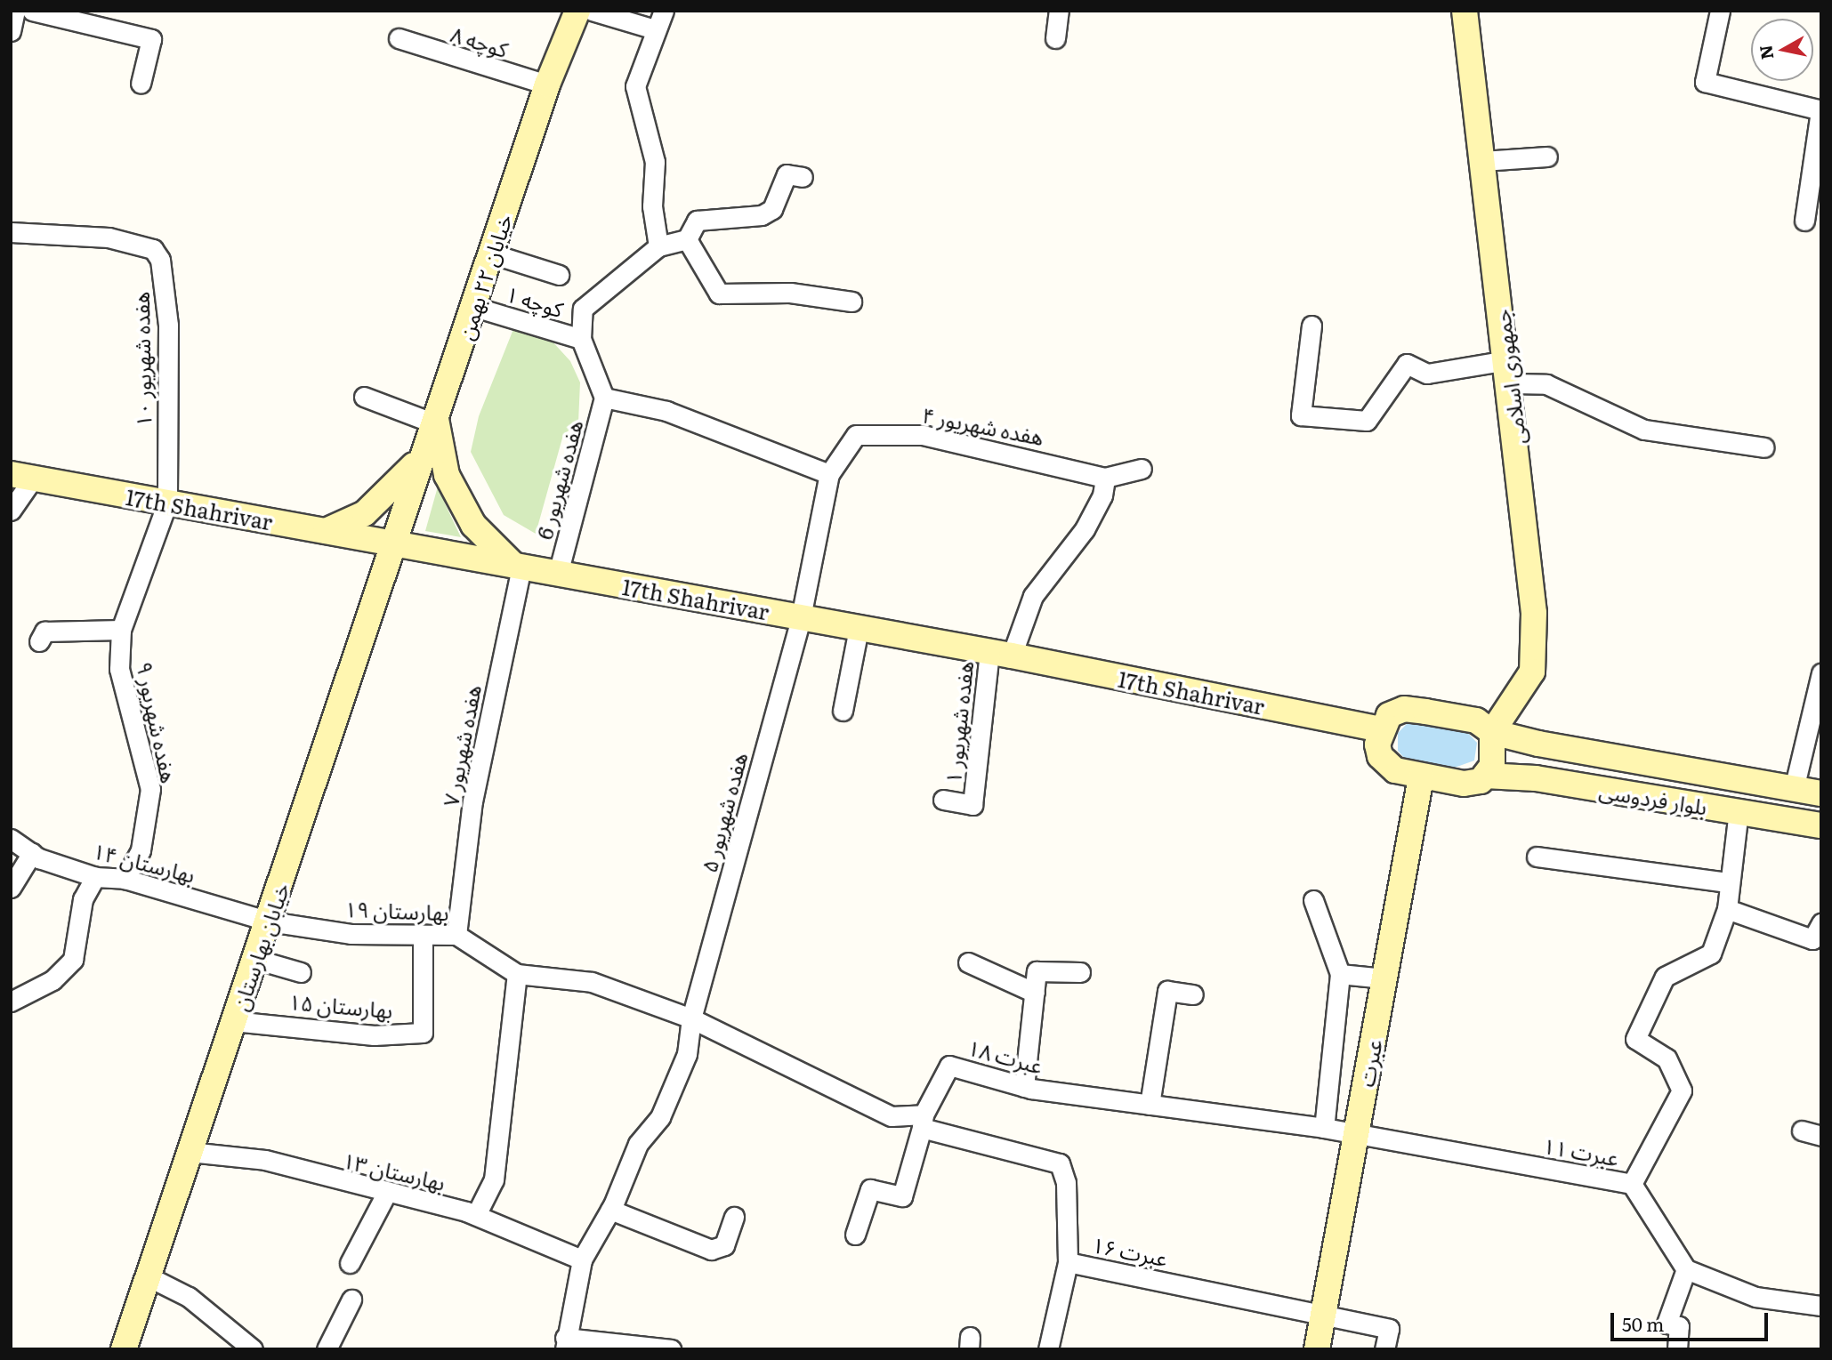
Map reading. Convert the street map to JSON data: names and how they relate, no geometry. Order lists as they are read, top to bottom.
{
  "streets": {
    "main road": [
      "خیابان ۲۲ بهمن",
      "جمهوری اسلامی",
      "17th Shahrivar",
      "بلوار فردوسی",
      "خیابان بهارستان",
      "عبرت"
    ],
    "street": [
      "کوچه ۸",
      "کوچه ۱",
      "هفده شهریور ۱۰",
      "هفده شهریور ۴",
      "هفده شهریور 6",
      "هفده شهریور ۹",
      "هفده شهریور ۱",
      "هفده شهریور ۷",
      "هفده شهریور ۵",
      "بهارستان ۱۴",
      "بهارستان ۱۹",
      "بهارستان ۱۵",
      "عبرت ۱۸",
      "عبرت ۱۱",
      "بهارستان ۱۳",
      "عبرت ۱۶"
    ]
  },
  "crossings": [
    ["کوچه ۸", "خیابان ۲۲ بهمن"],
    ["خیابان ۲۲ بهمن", "کوچه ۱"],
    ["خیابان ۲۲ بهمن", "17th Shahrivar"],
    ["خیابان ۲۲ بهمن", "خیابان بهارستان"],
    ["هفده شهریور ۱۰", "17th Shahrivar"],
    ["هفده شهریور ۱۰", "هفده شهریور ۹"],
    ["جمهوری اسلامی", "بلوار فردوسی"],
    ["هفده شهریور ۴", "17th Shahrivar"],
    ["هفده شهریور ۴", "هفده شهریور ۵"],
    ["هفده شهریور 6", "17th Shahrivar"],
    ["17th Shahrivar", "هفده شهریور ۹"],
    ["17th Shahrivar", "هفده شهریور ۱"],
    ["17th Shahrivar", "هفده شهریور ۷"],
    ["17th Shahrivar", "بلوار فردوسی"],
    ["17th Shahrivar", "هفده شهریور ۵"],
    ["17th Shahrivar", "خیابان بهارستان"],
    ["هفده شهریور ۹", "بهارستان ۱۴"],
    ["هفده شهریور ۷", "بهارستان ۱۹"],
    ["هفده شهریور ۵", "بهارستان ۱۹"],
    ["هفده شهریور ۵", "بهارستان ۱۳"],
    ["بهارستان ۱۴", "بهارستان ۱۹"],
    ["بهارستان ۱۴", "خیابان بهارستان"],
    ["بهارستان ۱۹", "خیابان بهارستان"],
    ["بهارستان ۱۹", "بهارستان ۱۵"],
    ["خیابان بهارستان", "بهارستان ۱۵"],
    ["خیابان بهارستان", "بهارستان ۱۳"],
    ["عبرت ۱۸", "عبرت"],
    ["عبرت ۱۸", "عبرت ۱۱"],
    ["عبرت ۱۸", "عبرت ۱۶"],
    ["عبرت", "عبرت ۱۱"],
    ["عبرت", "عبرت ۱۶"]
  ],
  "scale_bar": "50 m",
  "north": "left"
}
